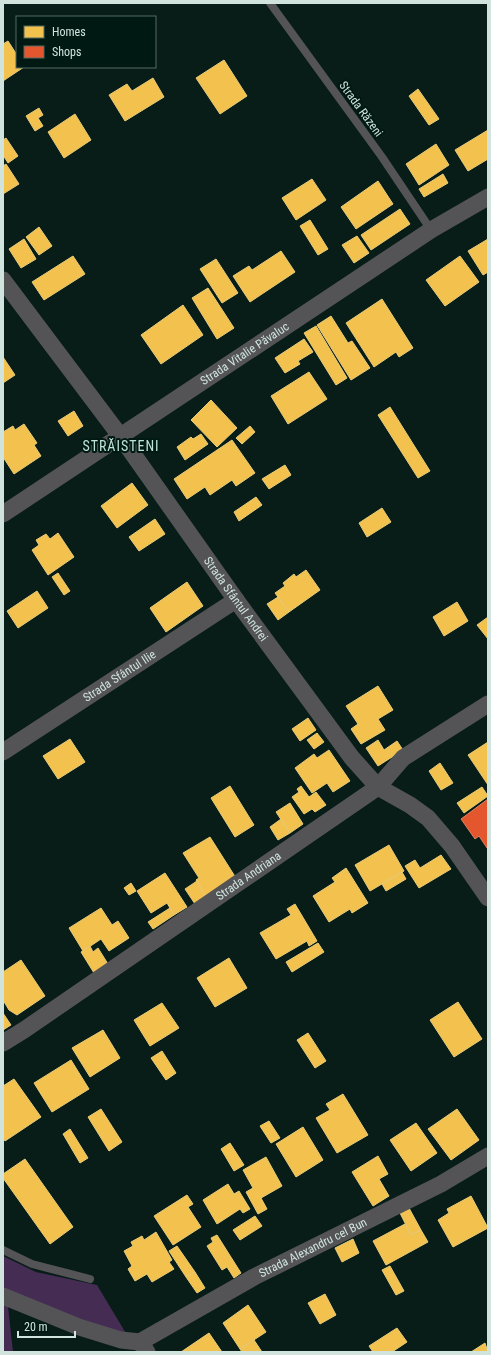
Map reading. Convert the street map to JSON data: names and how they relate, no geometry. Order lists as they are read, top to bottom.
{
  "streets": {
    "street": [
      "Strada Vitalie Păvaluc",
      "Strada Sfântul Andrei",
      "Strada Sfântul Ilie",
      "Strada Andriana",
      "Strada Alexandru cel Bun"
    ],
    "lane": ["Strada Răzeni"]
  },
  "crossings": [
    ["Strada Răzeni", "Strada Vitalie Păvaluc"],
    ["Strada Vitalie Păvaluc", "Strada Sfântul Andrei"],
    ["Strada Sfântul Andrei", "Strada Sfântul Ilie"],
    ["Strada Sfântul Andrei", "Strada Andriana"]
  ],
  "districts": ["STRĂISTENI"],
  "legend": ["Homes", "Shops"],
  "scale_bar": "20 m"
}
